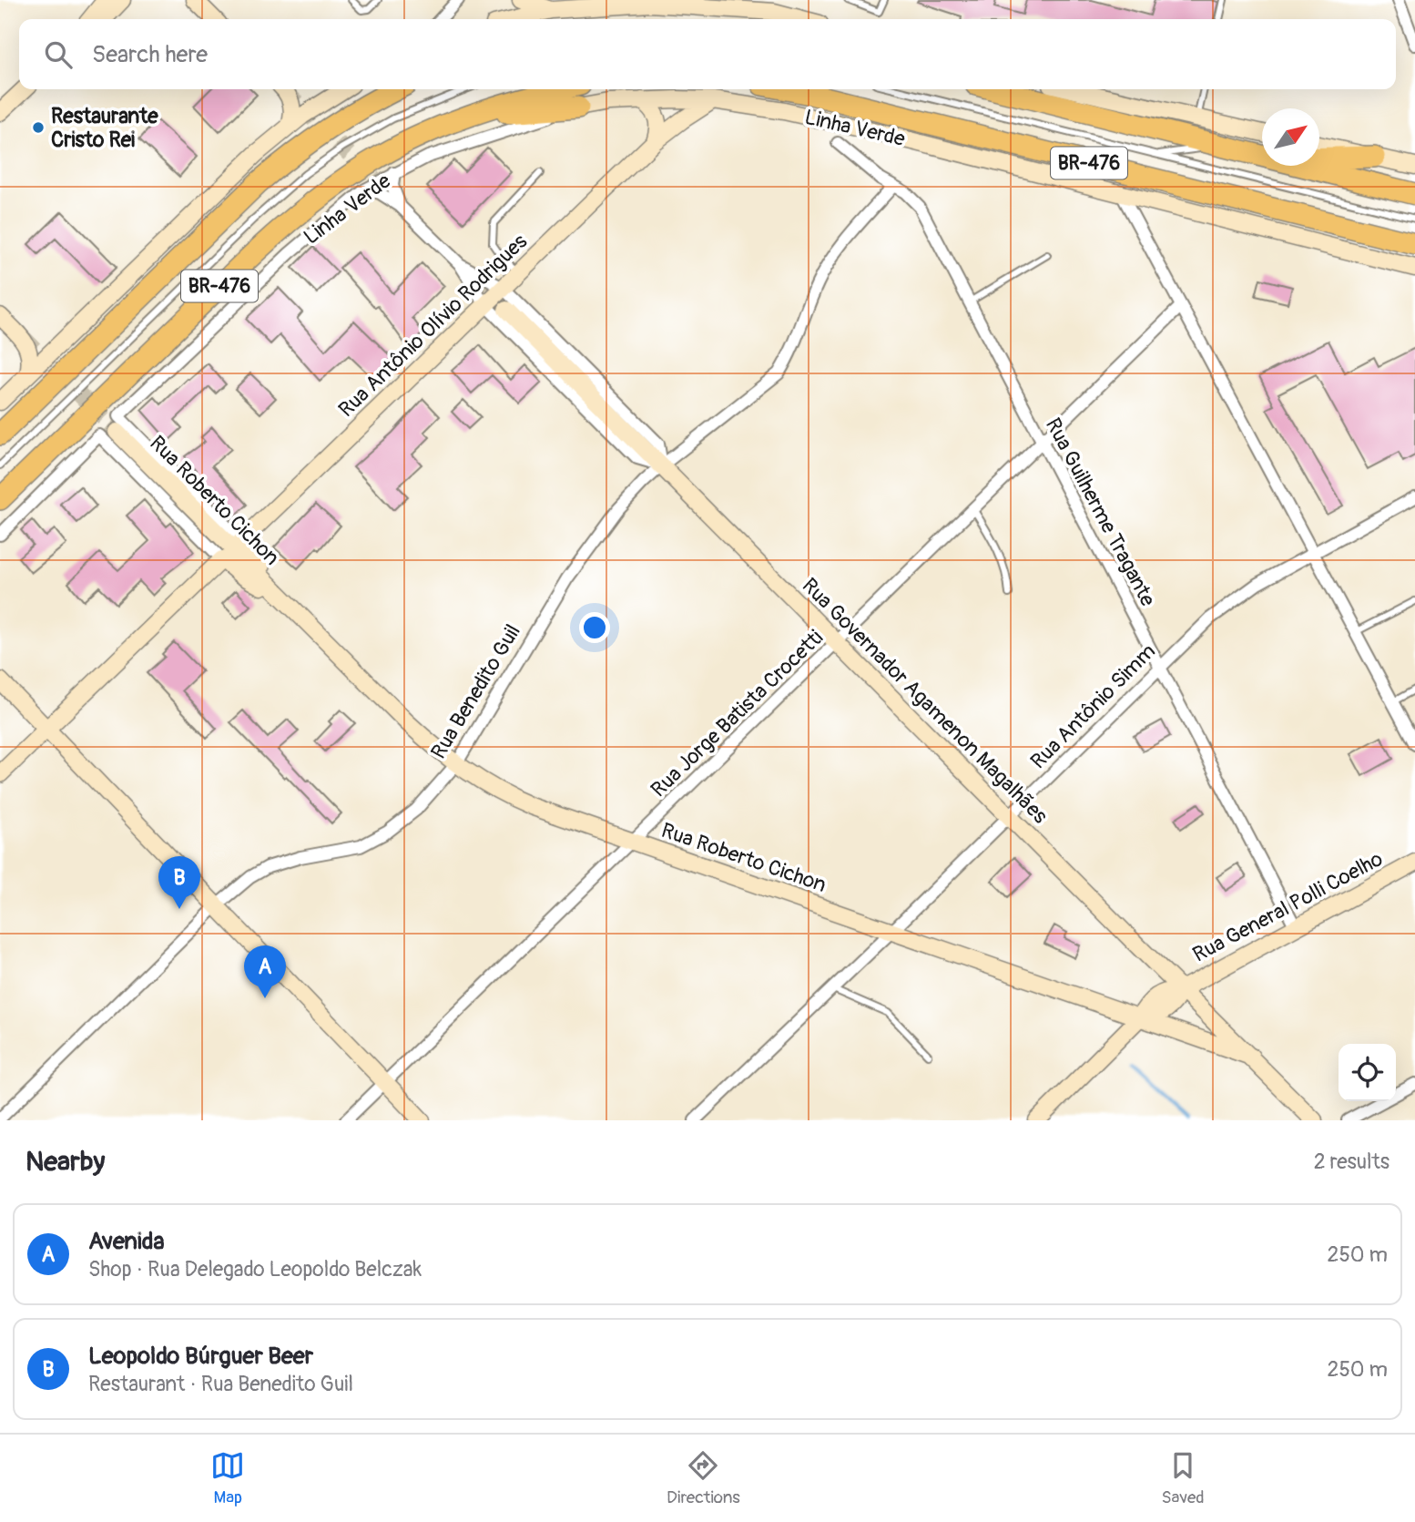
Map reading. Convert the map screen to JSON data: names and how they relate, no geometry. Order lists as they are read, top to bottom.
{
  "streets": {
    "highway": ["Linha Verde", "BR-476"],
    "street": [
      "Rua Antônio Olívio Rodrigues",
      "Rua Roberto Cichon",
      "Rua Guilherme Tragante",
      "Rua Benedito Guil",
      "Rua Governador Agamenon Magalhães",
      "Rua Antônio Simm",
      "Rua Jorge Batista Crocetti",
      "Rua General Polli Coelho"
    ]
  },
  "crossings": [
    ["Linha Verde", "Rua Antônio Olívio Rodrigues"],
    ["Linha Verde", "Rua Roberto Cichon"],
    ["Rua Roberto Cichon", "Rua Benedito Guil"],
    ["Rua Roberto Cichon", "Rua Governador Agamenon Magalhães"],
    ["Rua Roberto Cichon", "Rua Antônio Simm"],
    ["Rua Roberto Cichon", "Rua Jorge Batista Crocetti"],
    ["Rua Guilherme Tragante", "Rua Benedito Guil"],
    ["Rua Guilherme Tragante", "Rua Antônio Simm"],
    ["Rua Guilherme Tragante", "Rua Jorge Batista Crocetti"],
    ["Rua Guilherme Tragante", "Rua General Polli Coelho"],
    ["Rua Benedito Guil", "Rua Governador Agamenon Magalhães"],
    ["Rua Governador Agamenon Magalhães", "Rua Antônio Simm"],
    ["Rua Governador Agamenon Magalhães", "Rua Jorge Batista Crocetti"],
    ["Rua Governador Agamenon Magalhães", "Rua General Polli Coelho"]
  ],
  "places": ["Restaurante Cristo Rei"],
  "north": "top right",
  "page": {
    "search": "Search here",
    "pins": ["B", "A"],
    "heading": ["Nearby", "2 results"],
    "list": [
      {
        "mark": "A",
        "name": "Avenida",
        "note": "Shop · Rua Delegado Leopoldo Belczak",
        "value": "250 m"
      },
      {
        "mark": "B",
        "name": "Leopoldo Búrguer Beer",
        "note": "Restaurant · Rua Benedito Guil",
        "value": "250 m"
      }
    ],
    "nav": ["Map", "Directions", "Saved"]
  }
}
